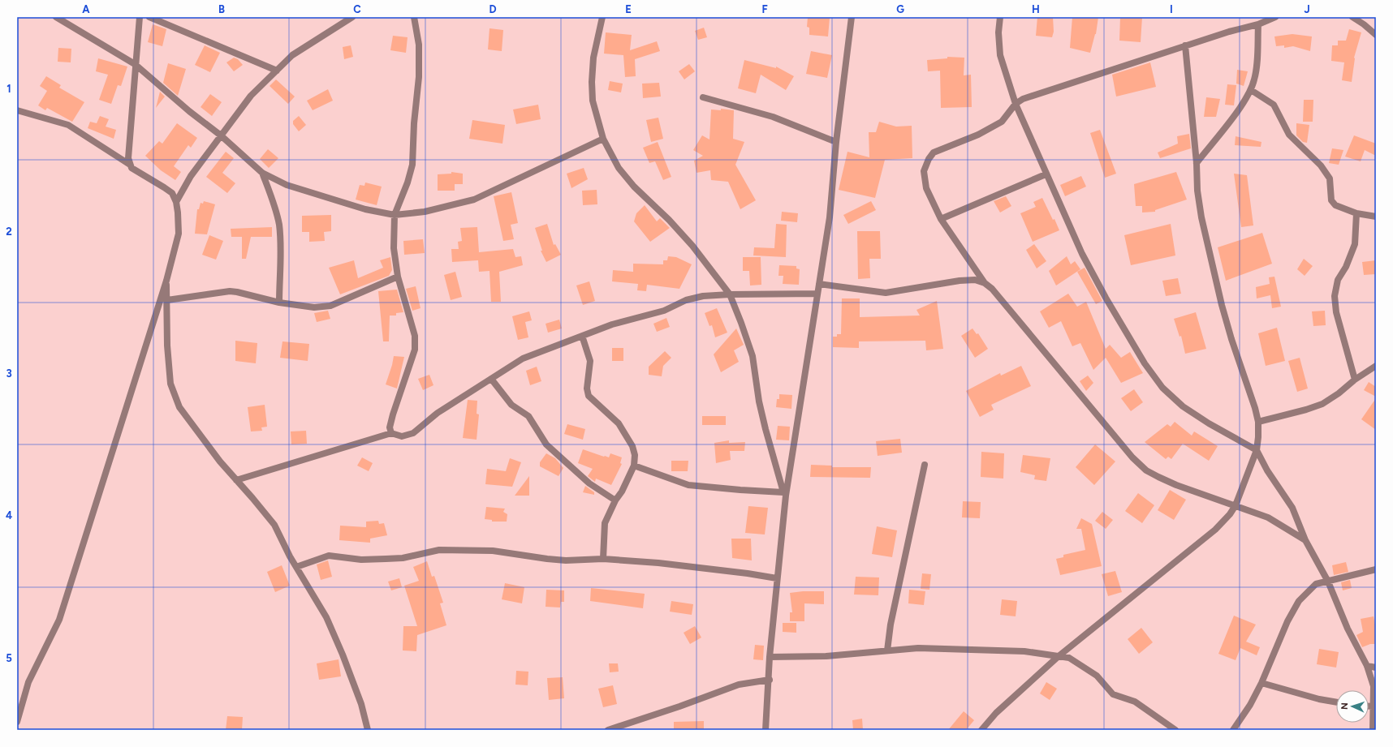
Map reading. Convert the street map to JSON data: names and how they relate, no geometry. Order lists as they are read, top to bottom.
{
  "north": "left",
  "grid": {
    "columns": [
      "A",
      "B",
      "C",
      "D",
      "E",
      "F",
      "G",
      "H",
      "I",
      "J"
    ],
    "rows": [
      "1",
      "2",
      "3",
      "4",
      "5"
    ]
  }
}
